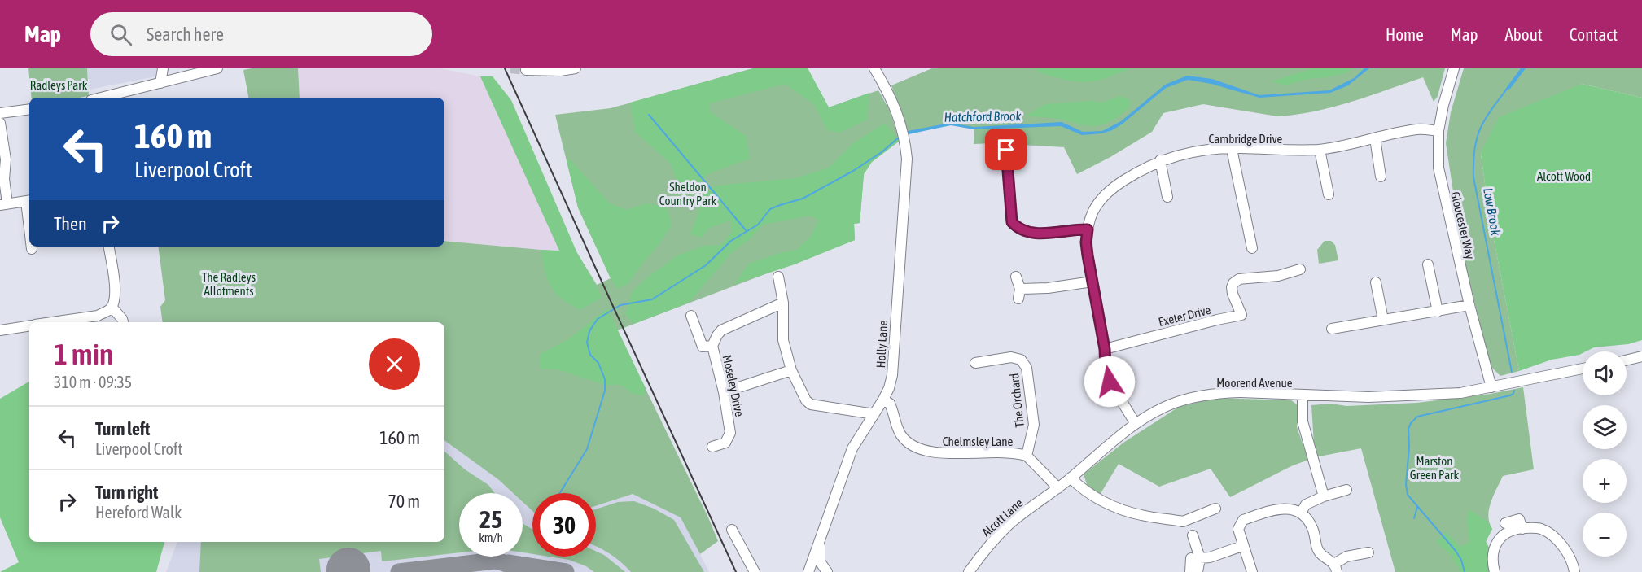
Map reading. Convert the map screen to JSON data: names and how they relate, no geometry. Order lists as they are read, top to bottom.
{
  "streets": {
    "street": [
      "Cambridge Drive",
      "Gloucester Way",
      "Exeter Drive",
      "Holly Lane",
      "Moorend Avenue",
      "Moseley Drive",
      "The Orchard",
      "Chelmsley Lane",
      "Alcott Lane"
    ]
  },
  "crossings": [
    ["Cambridge Drive", "Gloucester Way"],
    ["Cambridge Drive", "Exeter Drive"],
    ["Cambridge Drive", "Moorend Avenue"],
    ["Gloucester Way", "Moorend Avenue"],
    ["Holly Lane", "Chelmsley Lane"],
    ["Moorend Avenue", "Chelmsley Lane"],
    ["Moorend Avenue", "Alcott Lane"],
    ["The Orchard", "Chelmsley Lane"],
    ["Chelmsley Lane", "Alcott Lane"]
  ],
  "water": ["Hatchford Brook", "Low Brook"],
  "parks": [
    "Radleys Park",
    "Alcott Wood",
    "Sheldon Country Park",
    "The Radleys Allotments",
    "Marston Green Park"
  ],
  "page": {
    "header": "Map",
    "search": "Search here",
    "nav": [
      "Home",
      "Map",
      "About",
      "Contact"
    ],
    "turn": ["160 m", "Liverpool Croft"],
    "then": "Then",
    "heading": ["1 min", "310 m · 09:35"],
    "map_buttons": ["+", "−"],
    "list": [
      {
        "name": "Turn left",
        "note": "Liverpool Croft",
        "value": "160 m"
      },
      {
        "name": "Turn right",
        "note": "Hereford Walk",
        "value": "70 m"
      }
    ],
    "speed": "25 km/h",
    "limit": "30"
  }
}
